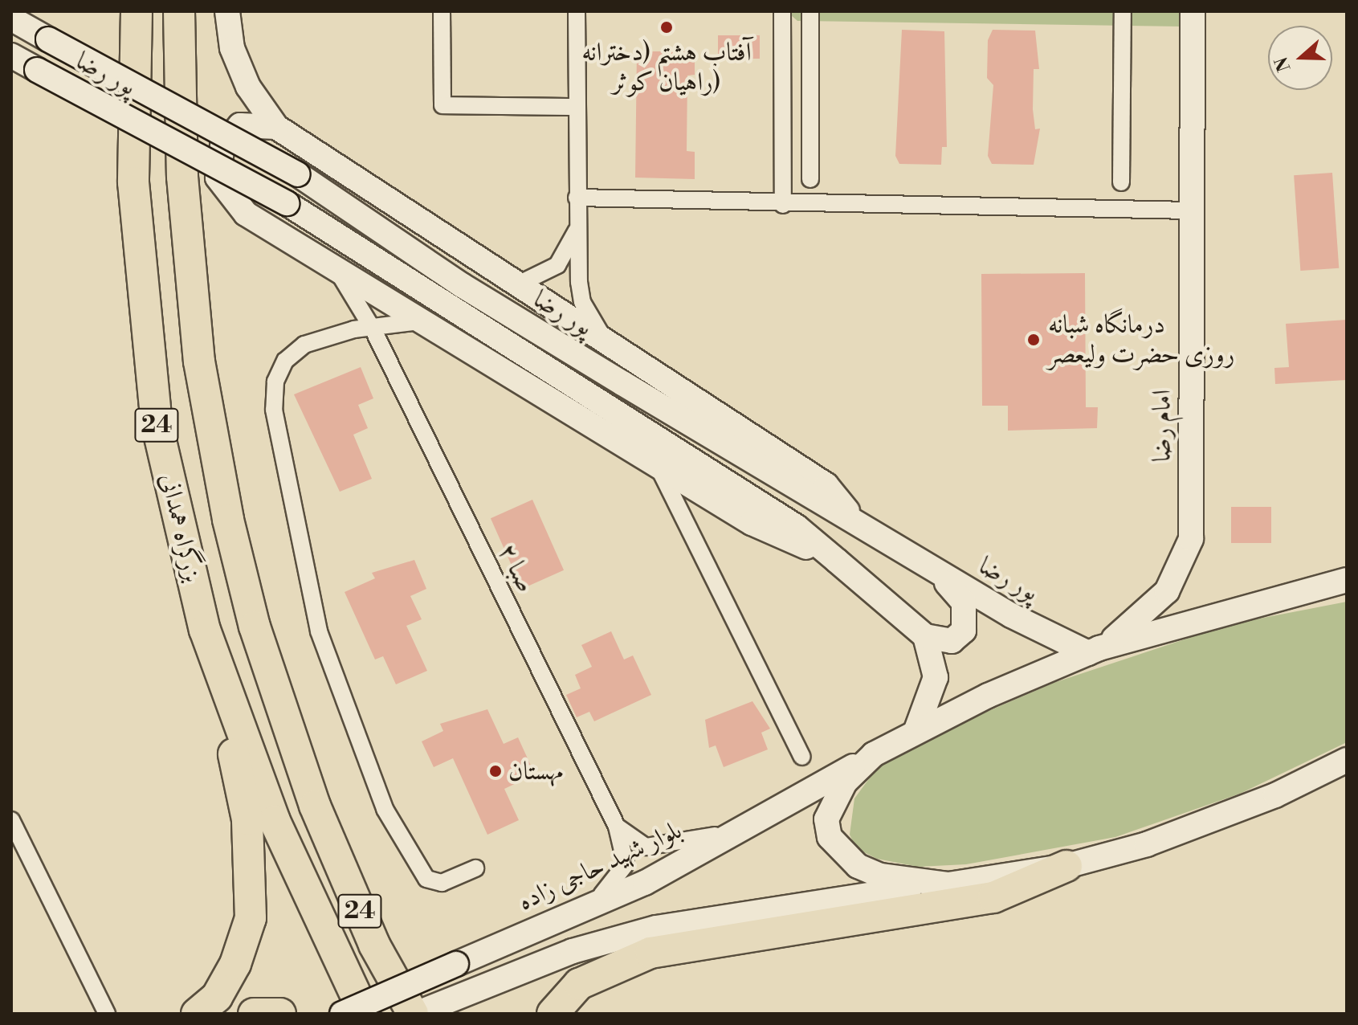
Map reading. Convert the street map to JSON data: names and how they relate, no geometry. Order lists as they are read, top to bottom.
{
  "streets": {
    "highway": ["24", "بزرگراه همدانی"],
    "street": [
      "پور رضا",
      "امام رضا",
      "صبا ۲",
      "بلوار شهید حاجی زاده"
    ]
  },
  "crossings": [
    ["پور رضا", "امام رضا"],
    ["پور رضا", "بلوار شهید حاجی زاده"],
    ["امام رضا", "بلوار شهید حاجی زاده"],
    ["صبا ۲", "بلوار شهید حاجی زاده"]
  ],
  "places": ["آفتاب هشتم (دخترانه راهیان کوثر)", "درمانگاه شبانه روزی حضرت ولیعصر", "مهستان"],
  "north": "left"
}
